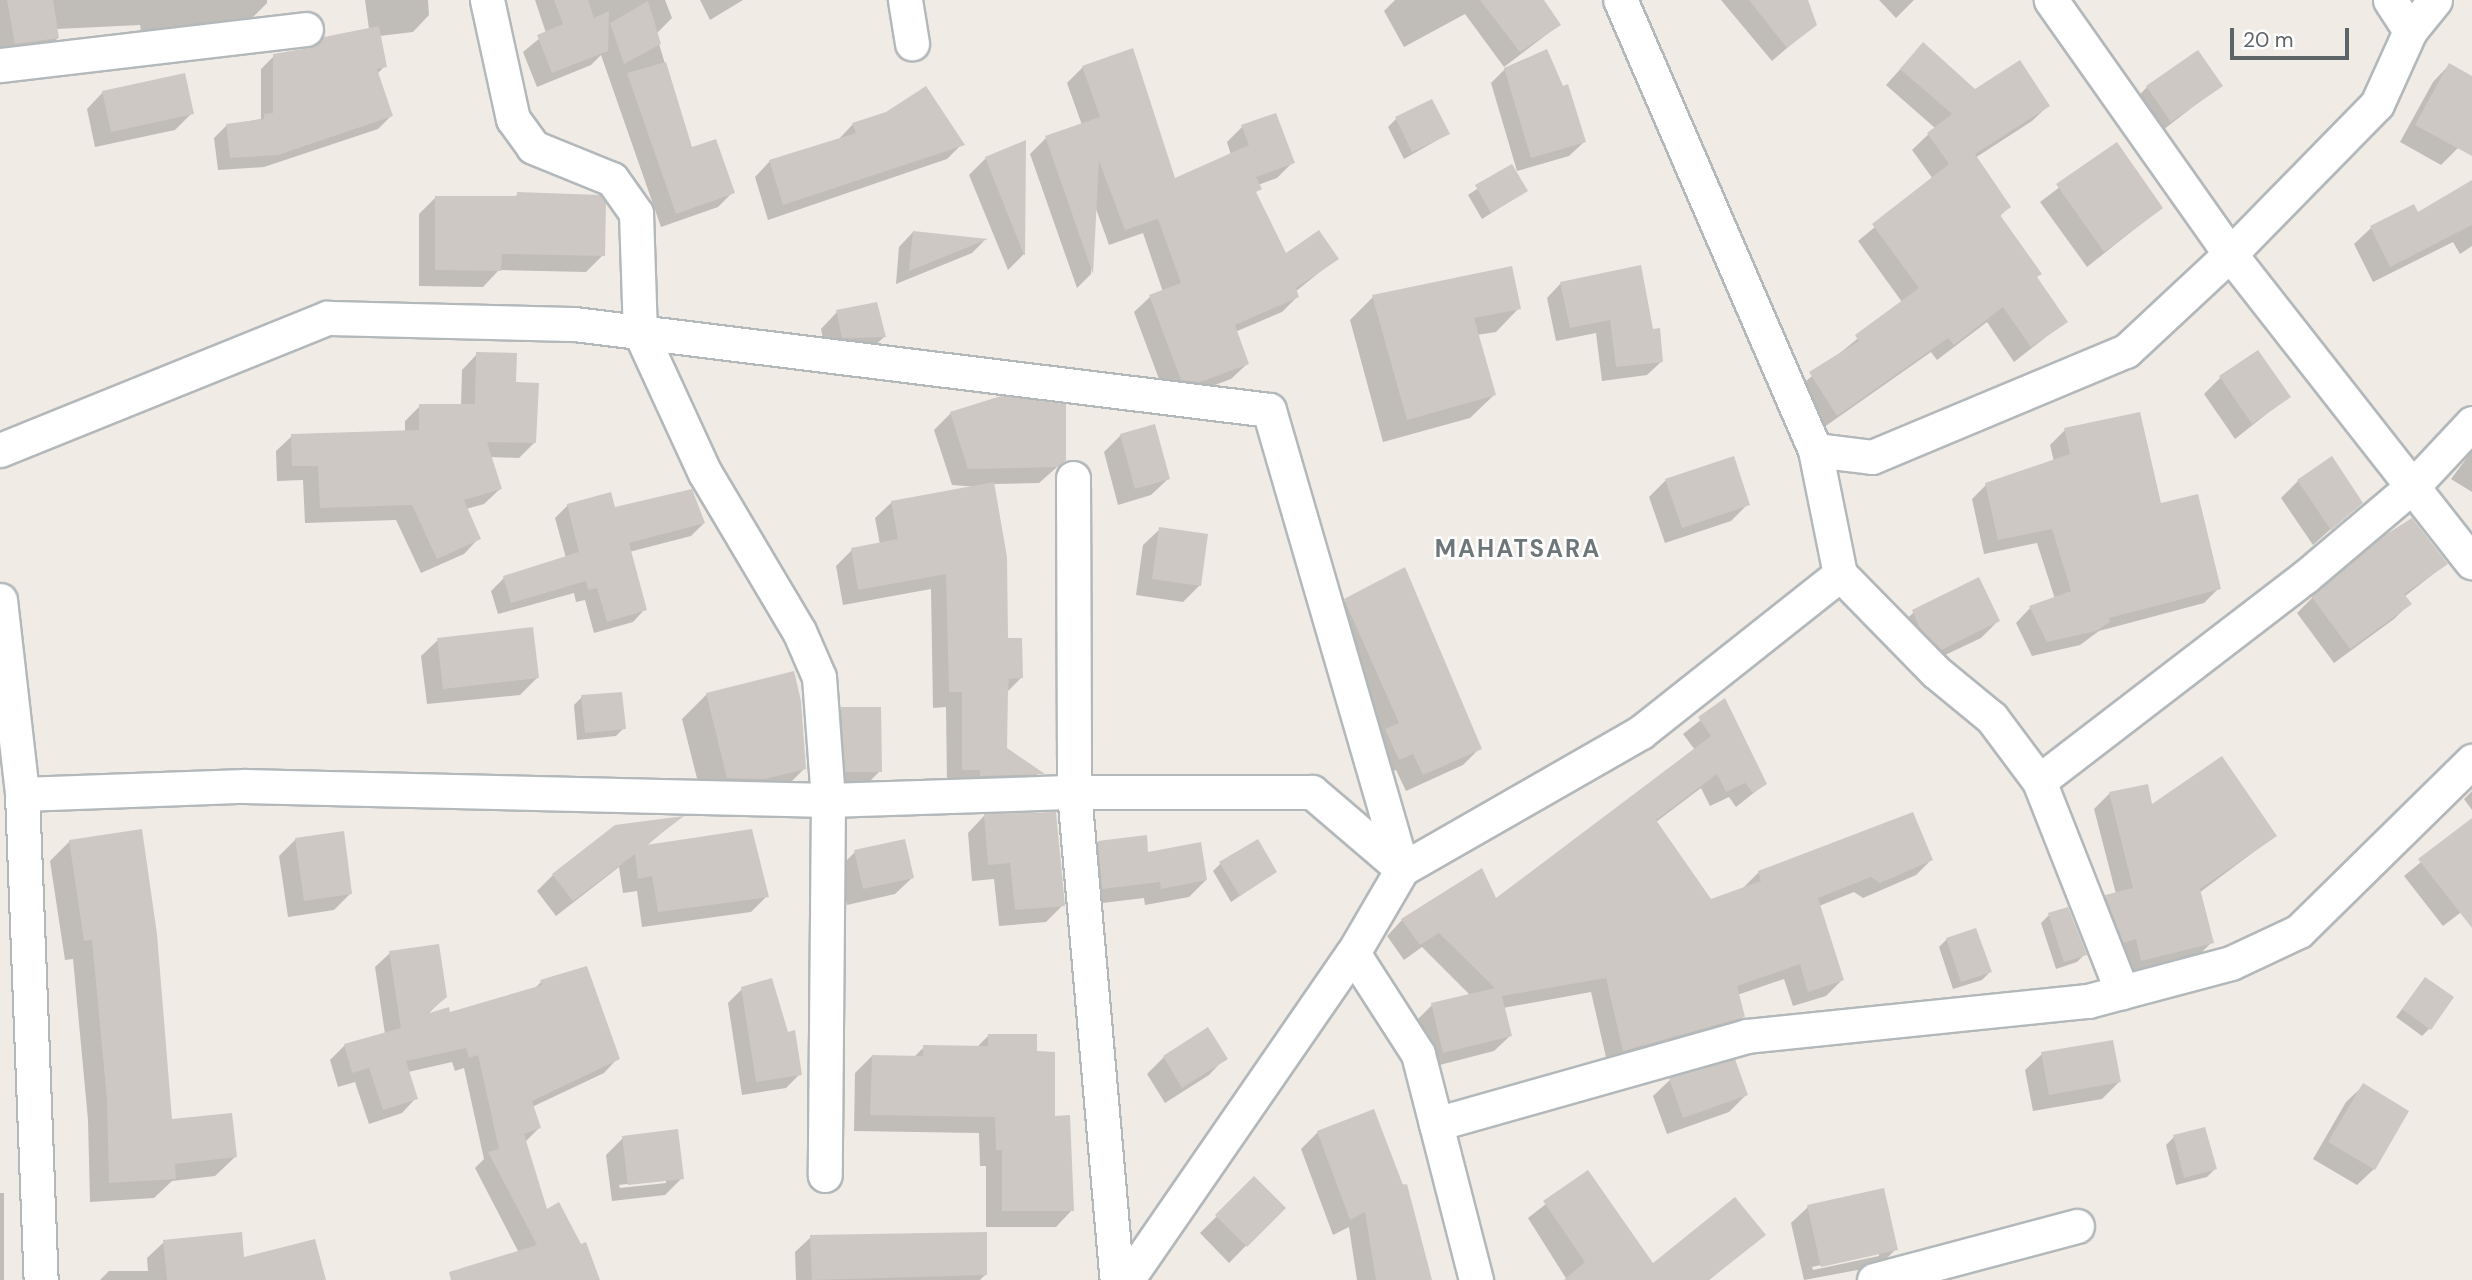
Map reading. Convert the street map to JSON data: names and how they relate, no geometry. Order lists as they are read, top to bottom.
{
  "districts": ["MAHATSARA"],
  "scale_bar": "20 m"
}
